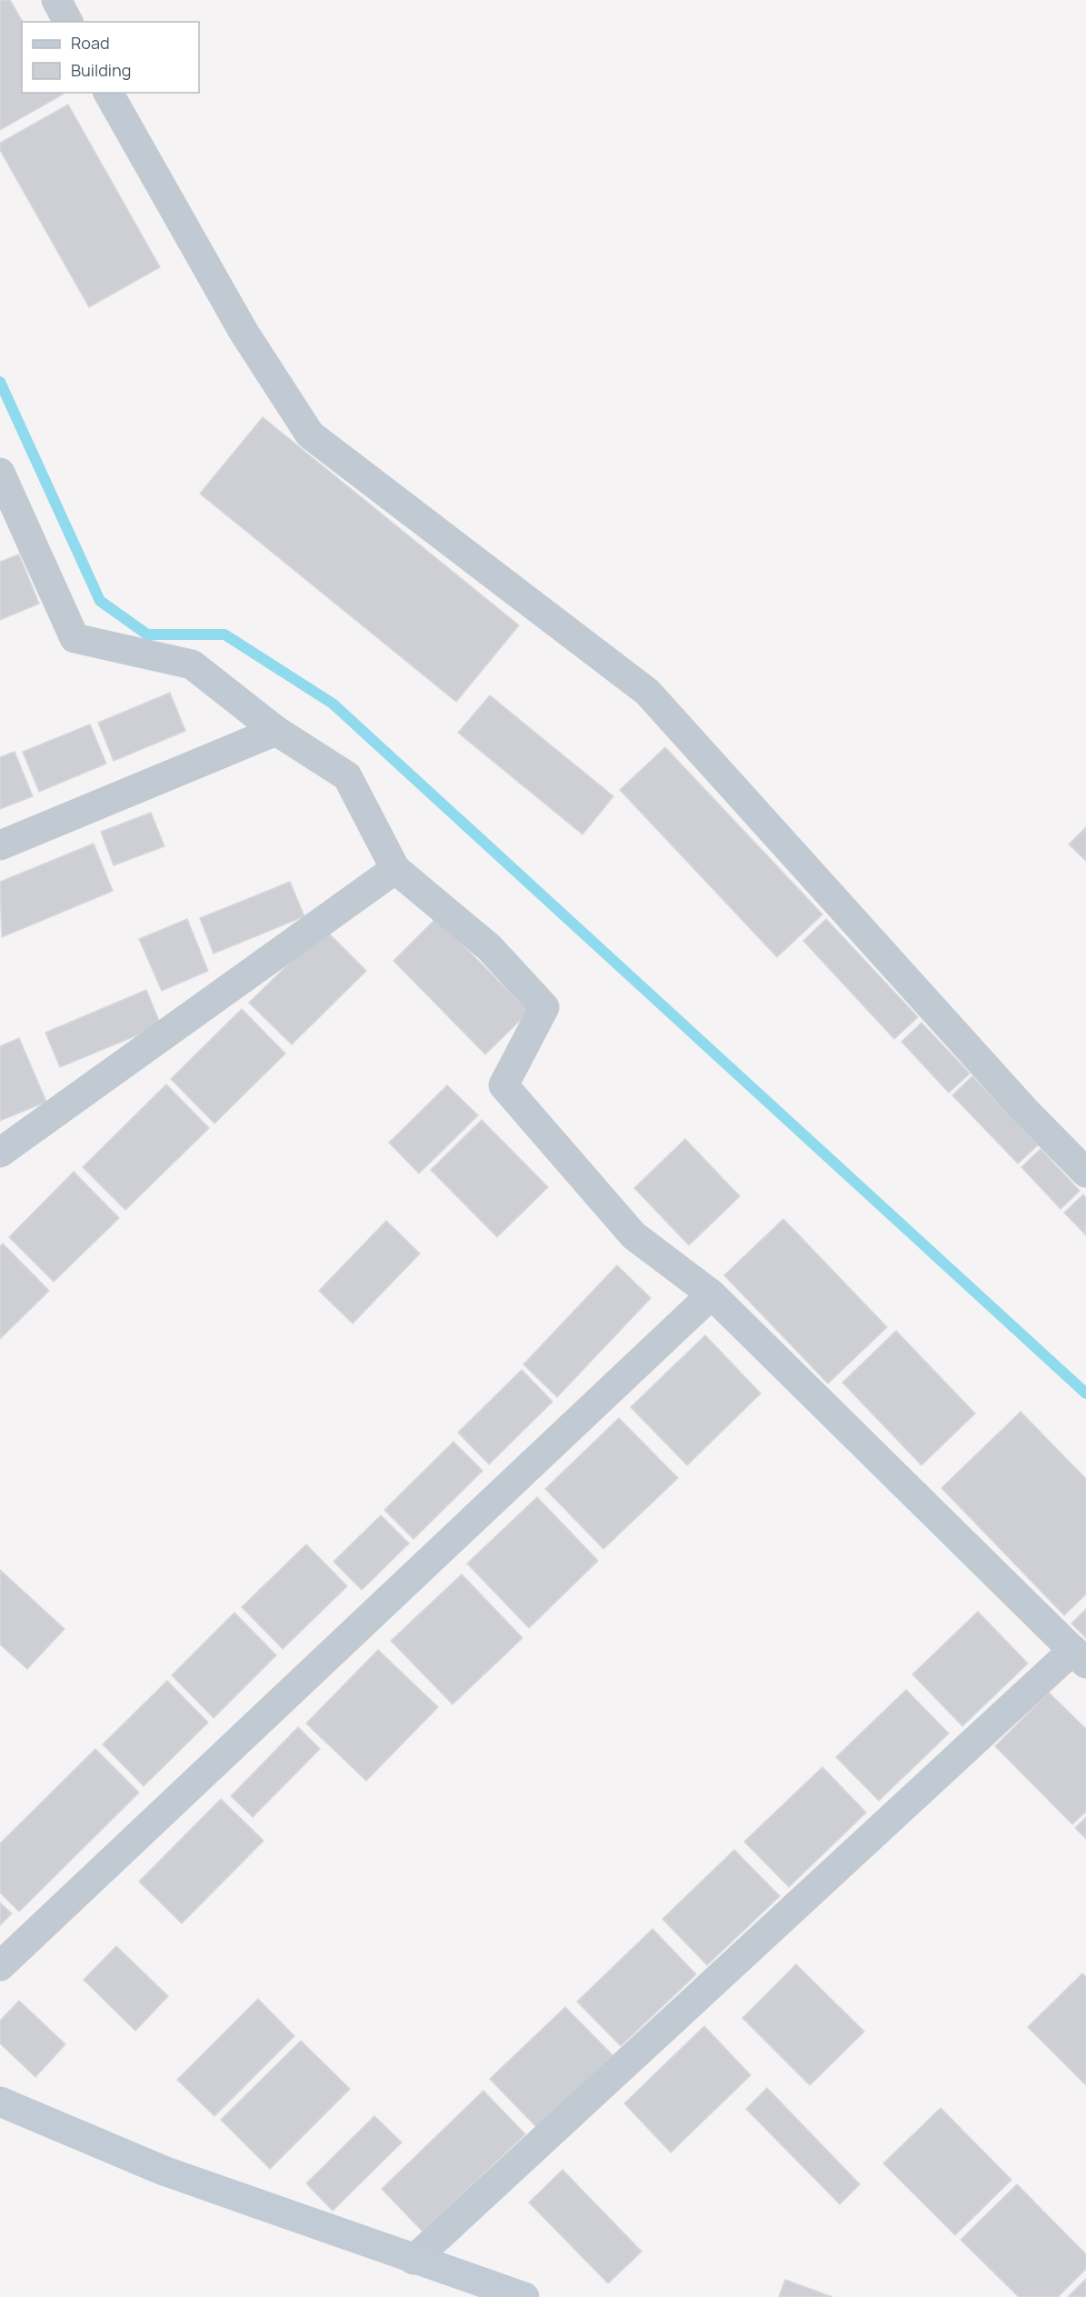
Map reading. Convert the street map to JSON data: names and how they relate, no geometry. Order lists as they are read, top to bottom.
{
  "legend": ["Road", "Building"]
}
